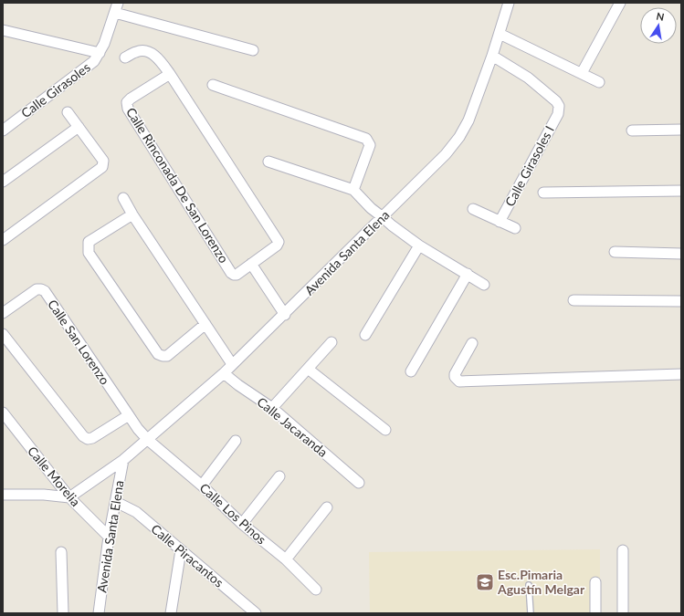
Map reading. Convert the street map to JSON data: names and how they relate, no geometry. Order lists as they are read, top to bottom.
{
  "streets": {
    "street": [
      "Calle Girasoles",
      "Calle Girasoles I",
      "Calle Rinconada De San Lorenzo",
      "Avenida Santa Elena",
      "Calle San Lorenzo",
      "Calle Jacaranda",
      "Calle Morelia",
      "Calle Los Pinos",
      "Calle Piracantos"
    ]
  },
  "crossings": [
    ["Calle Girasoles I", "Avenida Santa Elena"],
    ["Avenida Santa Elena", "Calle San Lorenzo"],
    ["Avenida Santa Elena", "Calle Jacaranda"],
    ["Avenida Santa Elena", "Calle Morelia"],
    ["Avenida Santa Elena", "Calle Los Pinos"],
    ["Avenida Santa Elena", "Calle Piracantos"],
    ["Calle San Lorenzo", "Calle Los Pinos"]
  ],
  "places": {
    "school or university": ["Esc.Pimaria Agustín Melgar"]
  },
  "north": "top"
}
